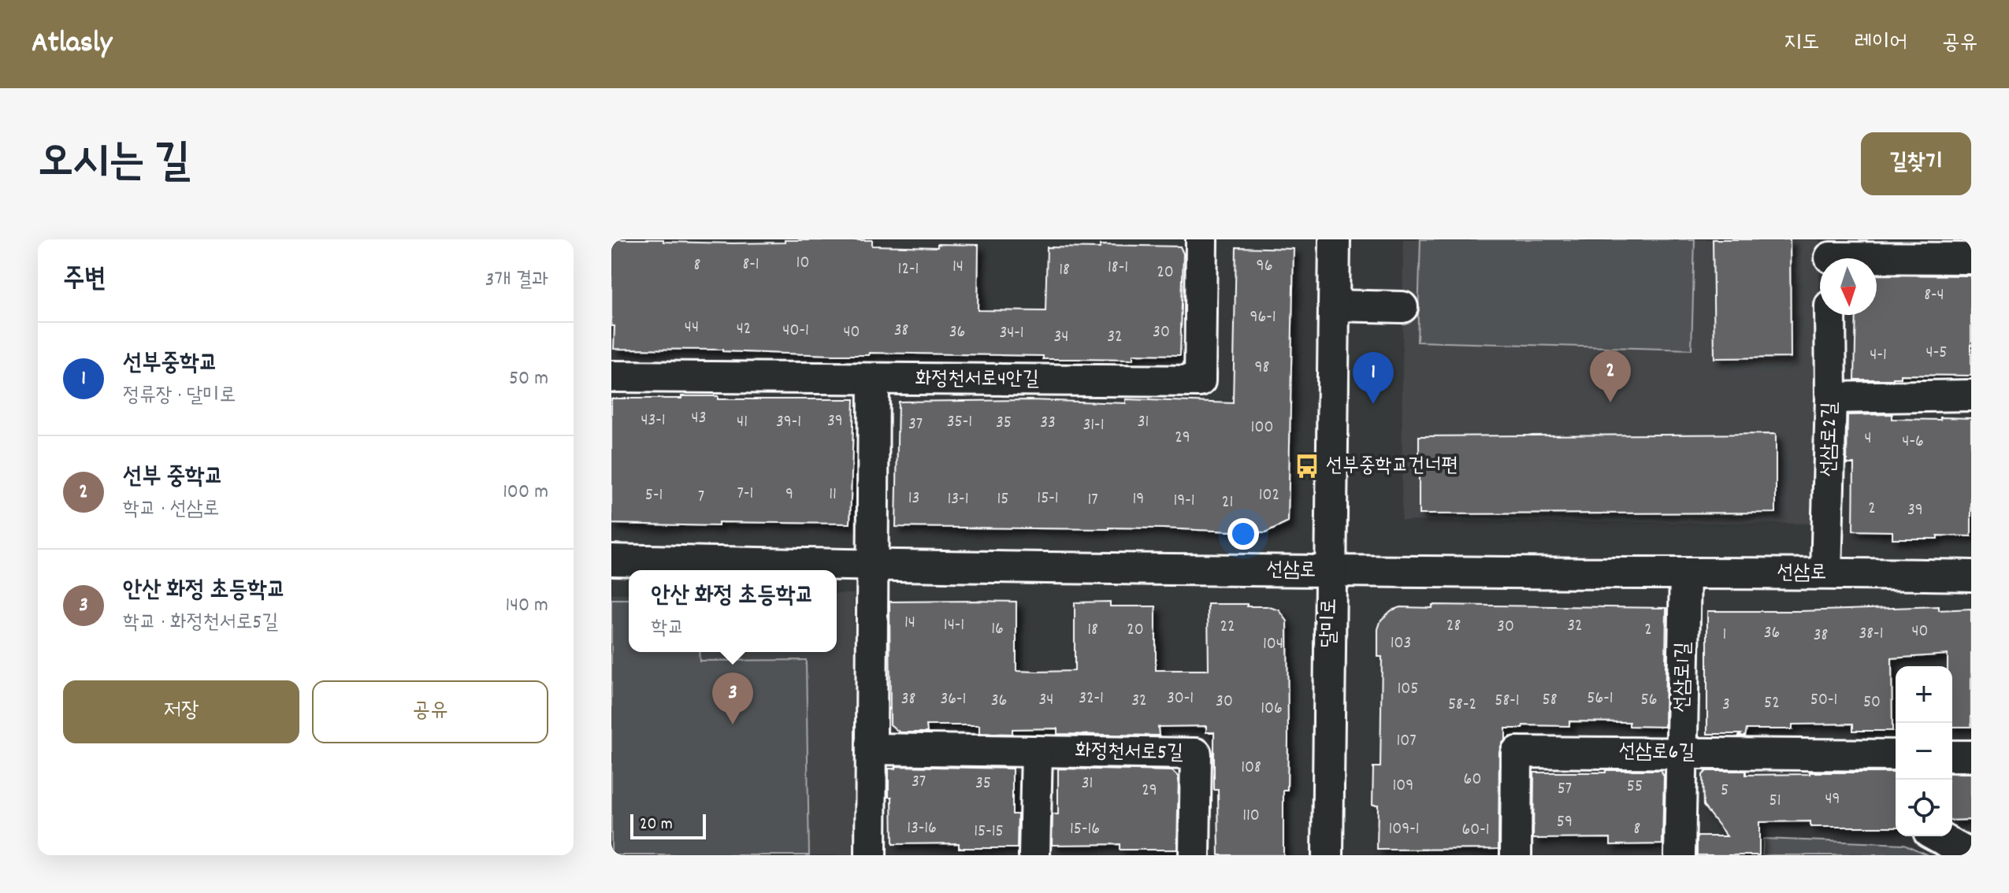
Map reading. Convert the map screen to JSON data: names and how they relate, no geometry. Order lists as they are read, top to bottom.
{
  "streets": {
    "street": [
      "화정천서로4안길",
      "선삼로2길",
      "선삼로",
      "달미로",
      "선삼로1길",
      "화정천서로5길",
      "선삼로6길"
    ]
  },
  "crossings": [
    ["선삼로2길", "선삼로"],
    ["선삼로", "달미로"],
    ["선삼로", "선삼로1길"],
    ["선삼로1길", "선삼로6길"]
  ],
  "places": {
    "bus stop": ["선부중학교건너편"]
  },
  "house_numbers": [
    "10",
    "8-1",
    "8",
    "96",
    "14",
    "18-1",
    "12-1",
    "18",
    "20",
    "8-4",
    "96-1",
    "44",
    "42",
    "40-1",
    "38",
    "40",
    "36",
    "30",
    "34-1",
    "34",
    "32",
    "4-5",
    "4-1",
    "98",
    "43",
    "43-1",
    "39",
    "41",
    "39-1",
    "35-1",
    "31",
    "35",
    "33",
    "37",
    "31-1",
    "100",
    "29",
    "4",
    "4-6",
    "7-1",
    "9",
    "11",
    "5-1",
    "102",
    "7",
    "13",
    "15-1",
    "13-1",
    "15",
    "19",
    "17",
    "19-1",
    "21",
    "2",
    "39",
    "14",
    "14-1",
    "28",
    "32",
    "22",
    "30",
    "16",
    "18",
    "20",
    "2",
    "40",
    "36",
    "38-1",
    "1",
    "38",
    "103",
    "104",
    "105",
    "32-1",
    "30-1",
    "56-1",
    "38",
    "36-1",
    "34",
    "58",
    "56",
    "50-1",
    "36",
    "32",
    "58-1",
    "30",
    "50",
    "52",
    "58-2",
    "3",
    "106",
    "107",
    "108",
    "60",
    "37",
    "35",
    "31",
    "109",
    "55",
    "57",
    "29",
    "5",
    "49",
    "51",
    "110",
    "59",
    "13-16",
    "15-16",
    "109-1",
    "8",
    "60-1",
    "15-15"
  ],
  "scale_bar": "20 m",
  "north": "bottom",
  "page": {
    "header": "Atlasly",
    "nav": ["지도", "레이어", "공유"],
    "title": "오시는 길",
    "buttons": [
      "길찾기",
      ["저장", "공유"]
    ],
    "heading": ["주변", "3개 결과"],
    "list": [
      {
        "mark": "1",
        "name": "선부중학교",
        "note": "정류장 · 달미로",
        "value": "50 m"
      },
      {
        "mark": "2",
        "name": "선부 중학교",
        "note": "학교 · 선삼로",
        "value": "100 m"
      },
      {
        "mark": "3",
        "name": "안산 화정 초등학교",
        "note": "학교 · 화정천서로5길",
        "value": "140 m"
      }
    ],
    "pins": ["2", "1", "3"],
    "popup": ["안산 화정 초등학교", "학교"],
    "map_buttons": ["+", "−"],
    "scale": "20 m"
  }
}
